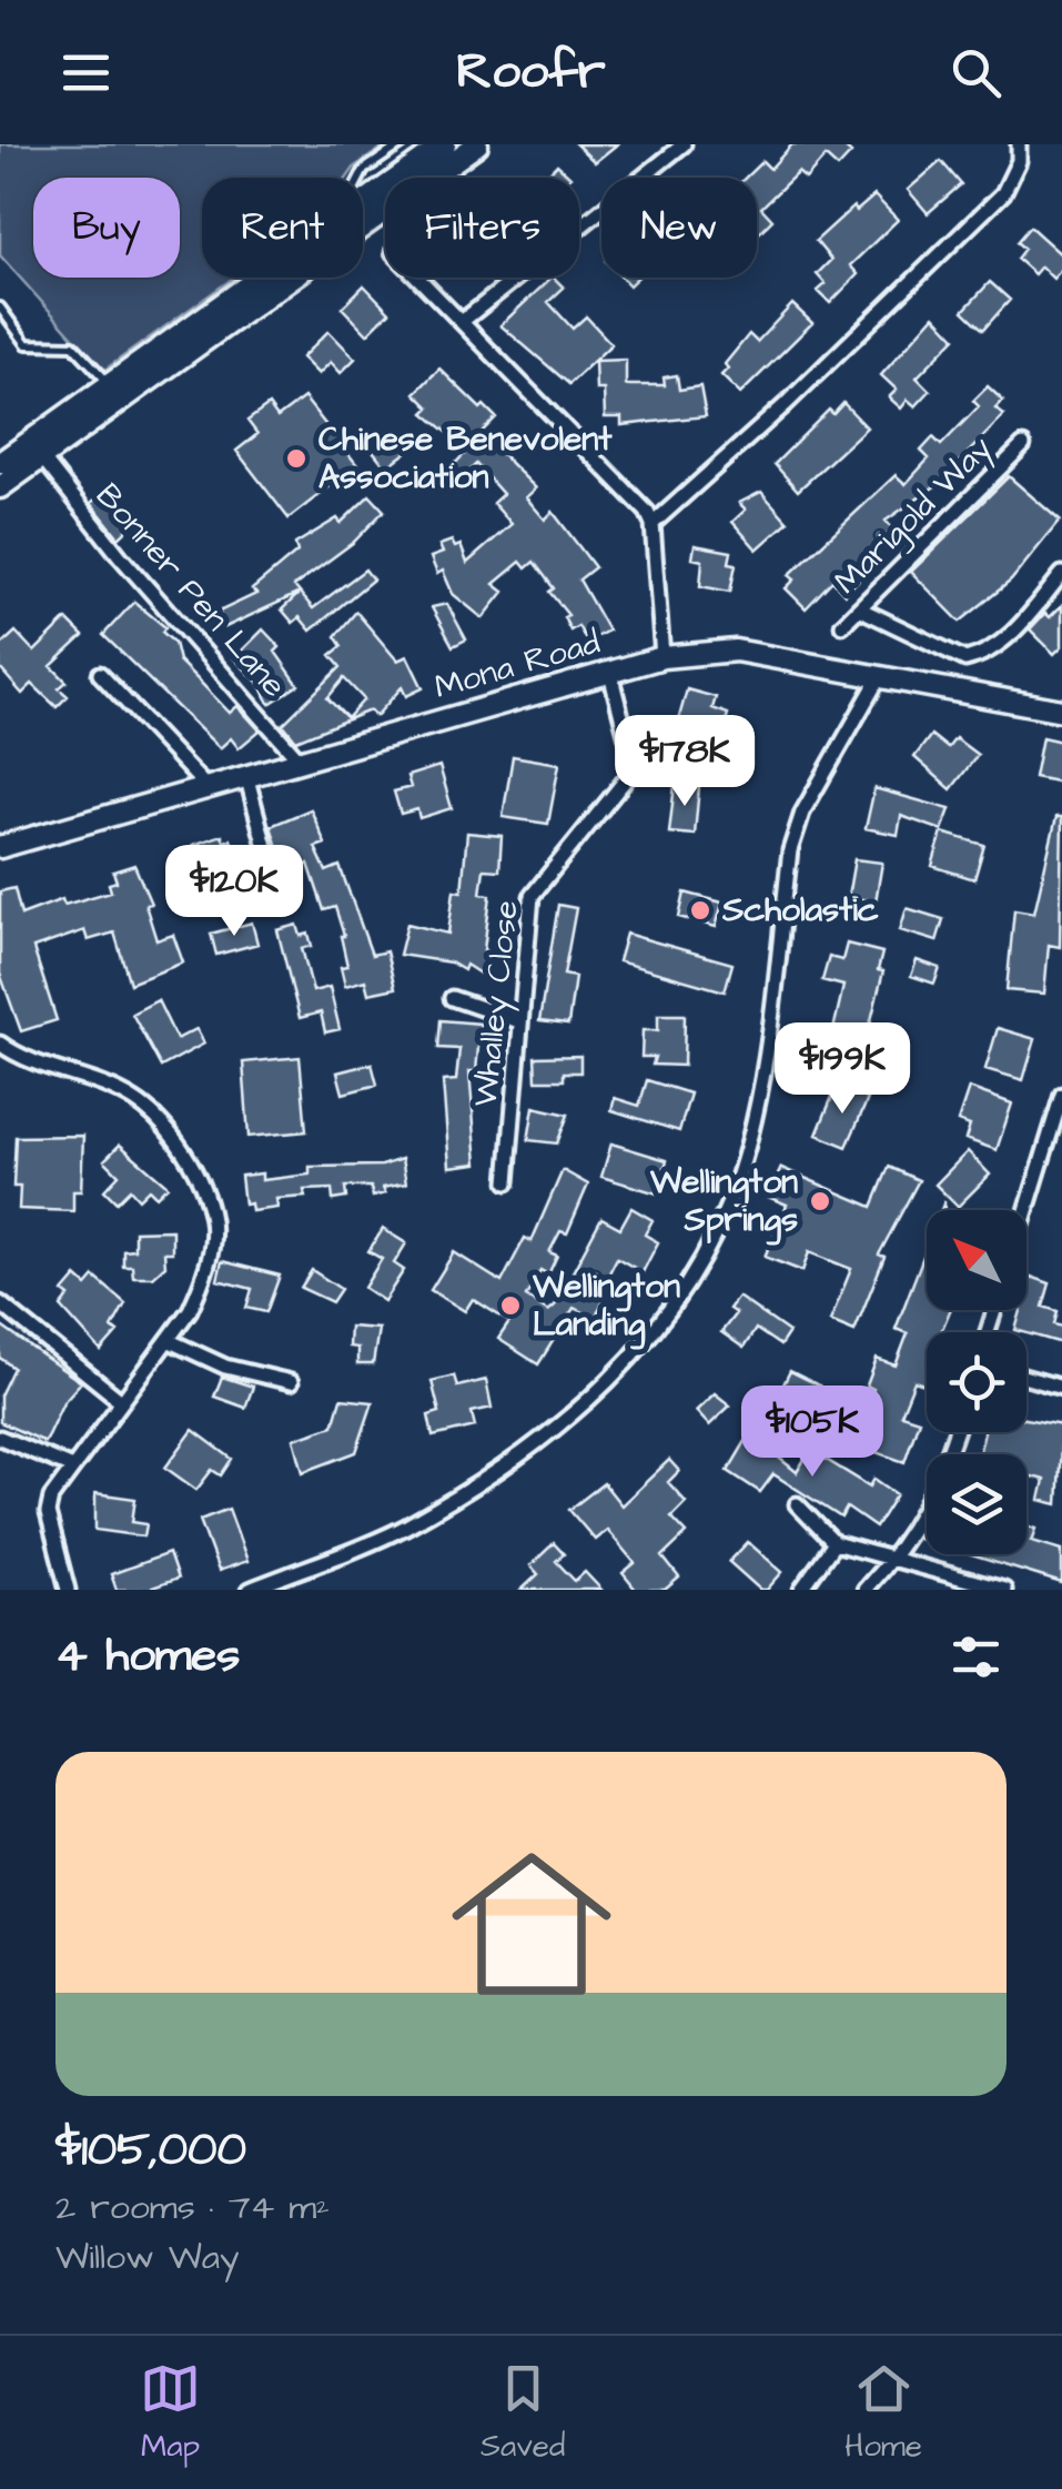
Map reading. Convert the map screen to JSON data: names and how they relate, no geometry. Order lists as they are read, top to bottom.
{
  "streets": {
    "main road": ["Mona Road"],
    "street": ["Marigold Way", "Bonner Pen Lane", "Whalley Close"]
  },
  "crossings": [
    ["Bonner Pen Lane", "Mona Road"],
    ["Mona Road", "Whalley Close"]
  ],
  "places": [
    "Chinese Benevolent Association",
    "Scholastic",
    "Wellington Springs",
    "Wellington Landing"
  ],
  "north": "top left",
  "page": {
    "header": "Roofr",
    "chip": [
      "Buy",
      "Rent",
      "Filters",
      "New"
    ],
    "price": [
      "$178K",
      "$120K",
      "$199K",
      "$105K"
    ],
    "heading": "4 homes",
    "list": [
      {
        "name": "$105,000",
        "note": "2 rooms · 74 m² · Willow Way"
      }
    ],
    "tabs": ["Map", "Saved", "Home"]
  }
}
